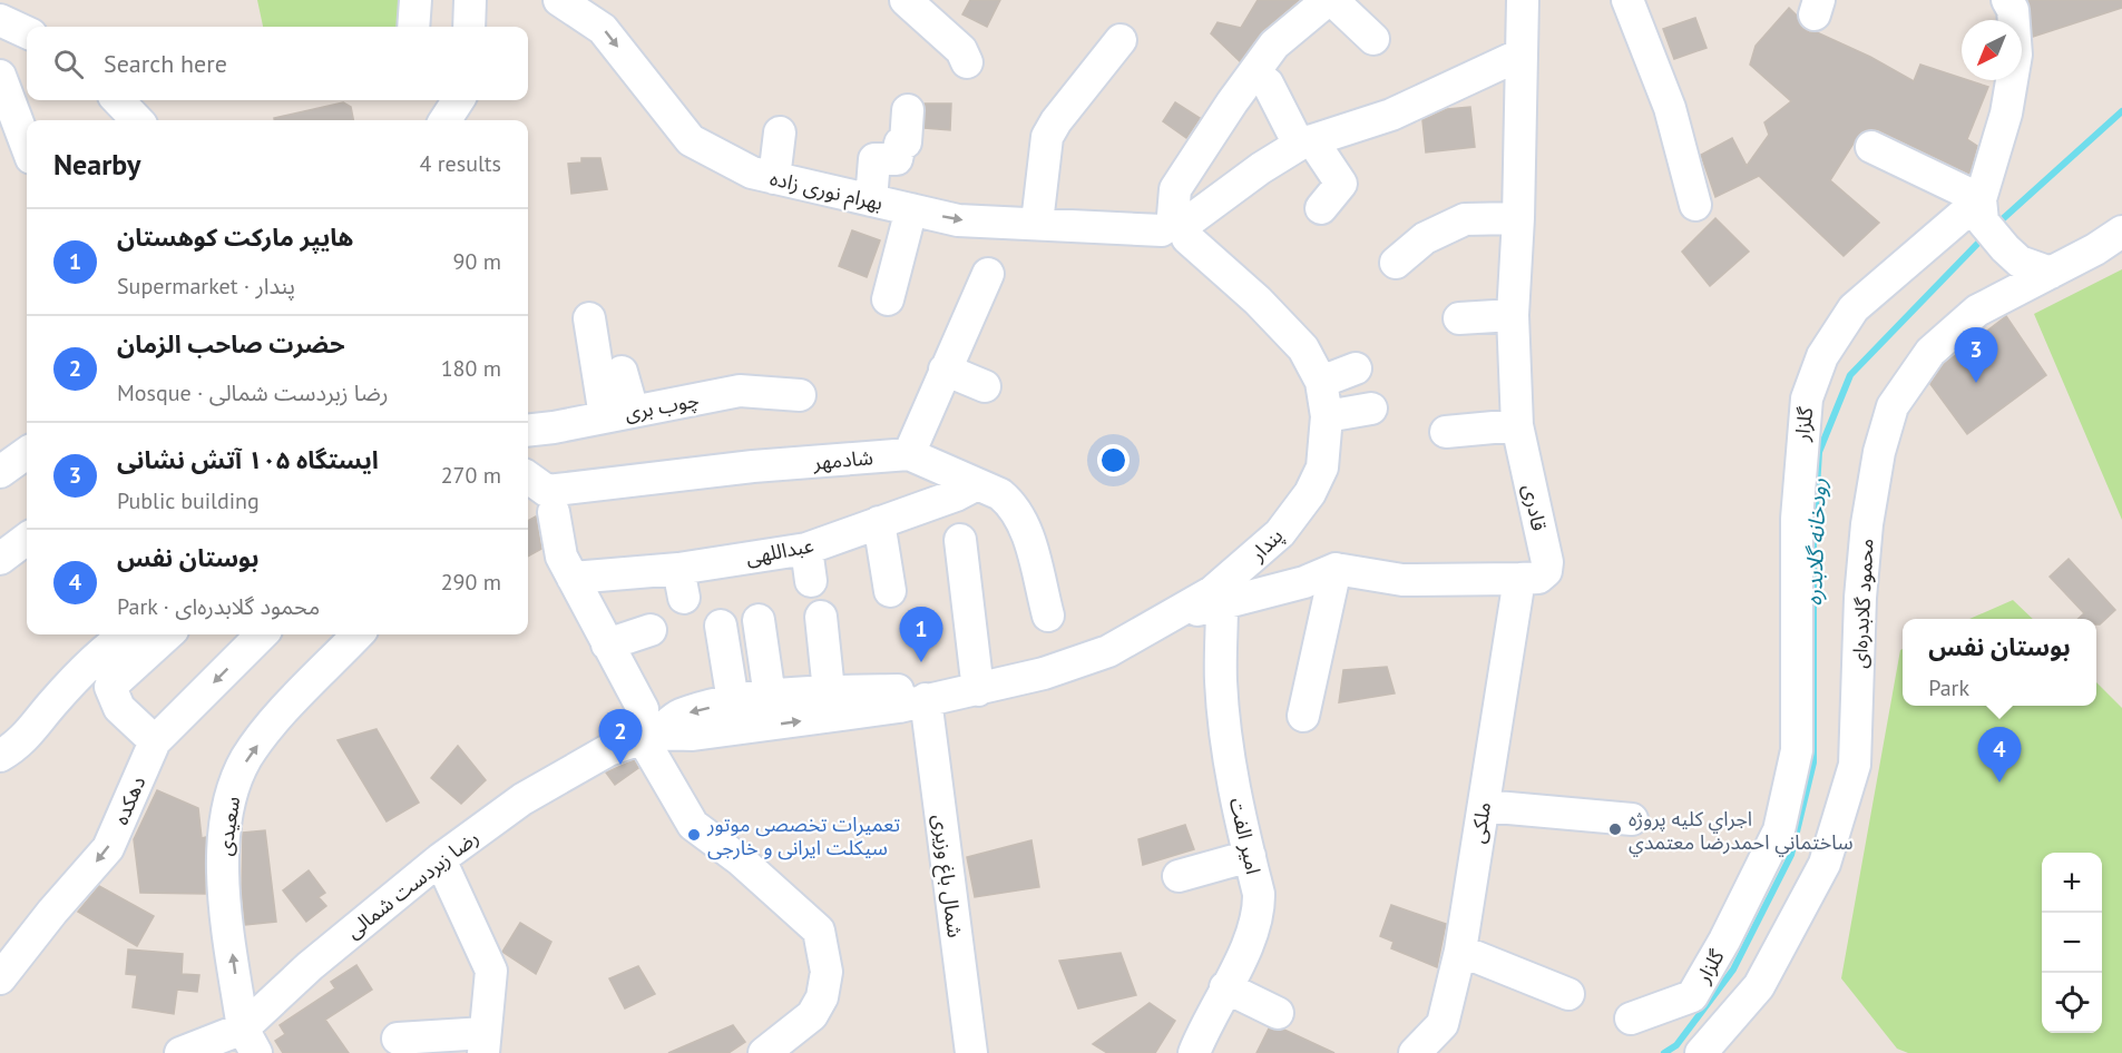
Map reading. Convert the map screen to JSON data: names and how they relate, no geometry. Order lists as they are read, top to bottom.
{
  "streets": {
    "street": [
      "بهرام نوری زاده",
      "چوب بری",
      "گلزار",
      "شادمهر",
      "قادری",
      "پندار",
      "عبداللهی",
      "محمود گلابدره‌ای",
      "دهکده",
      "ملکی",
      "سعیدی",
      "امیر الفت",
      "شمال باغ وزیری",
      "رضا زبردست شمالی"
    ]
  },
  "crossings": [
    ["بهرام نوری زاده", "پندار"],
    ["شادمهر", "عبداللهی"],
    ["قادری", "ملکی"],
    ["پندار", "شمال باغ وزیری"],
    ["پندار", "رضا زبردست شمالی"],
    ["سعیدی", "رضا زبردست شمالی"]
  ],
  "one_way": ["بهرام نوری زاده", "سعیدی"],
  "water": ["رودخانه گلابدره"],
  "places": ["اجراي كليه پروژه ساختماني احمدرضا معتمدي", "تعمیرات تخصصی موتور سیکلت ایرانی و خارجی"],
  "north": "bottom left",
  "page": {
    "search": "Search here",
    "heading": ["Nearby", "4 results"],
    "list": [
      {
        "mark": "1",
        "name": "هایپر مارکت کوهستان",
        "note": "Supermarket · پندار",
        "value": "90 m"
      },
      {
        "mark": "2",
        "name": "حضرت صاحب الزمان",
        "note": "Mosque · رضا زبردست شمالی",
        "value": "180 m"
      },
      {
        "mark": "3",
        "name": "ایستگاه ۱۰۵ آتش نشانی",
        "note": "Public building",
        "value": "270 m"
      },
      {
        "mark": "4",
        "name": "بوستان نفس",
        "note": "Park · محمود گلابدره‌ای",
        "value": "290 m"
      }
    ],
    "pins": [
      "3",
      "1",
      "2",
      "4"
    ],
    "popup": ["بوستان نفس", "Park"],
    "map_buttons": ["+", "−"]
  }
}
